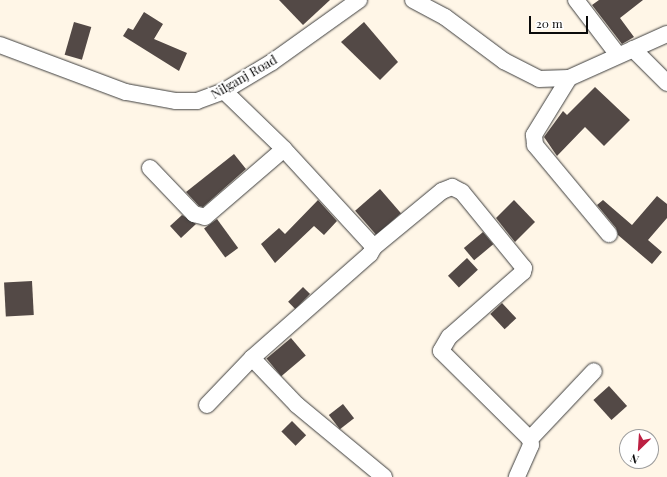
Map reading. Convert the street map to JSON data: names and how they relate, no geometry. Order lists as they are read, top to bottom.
{
  "streets": {
    "street": ["Nilganj Road"]
  },
  "scale_bar": "20 m",
  "north": "bottom left"
}
